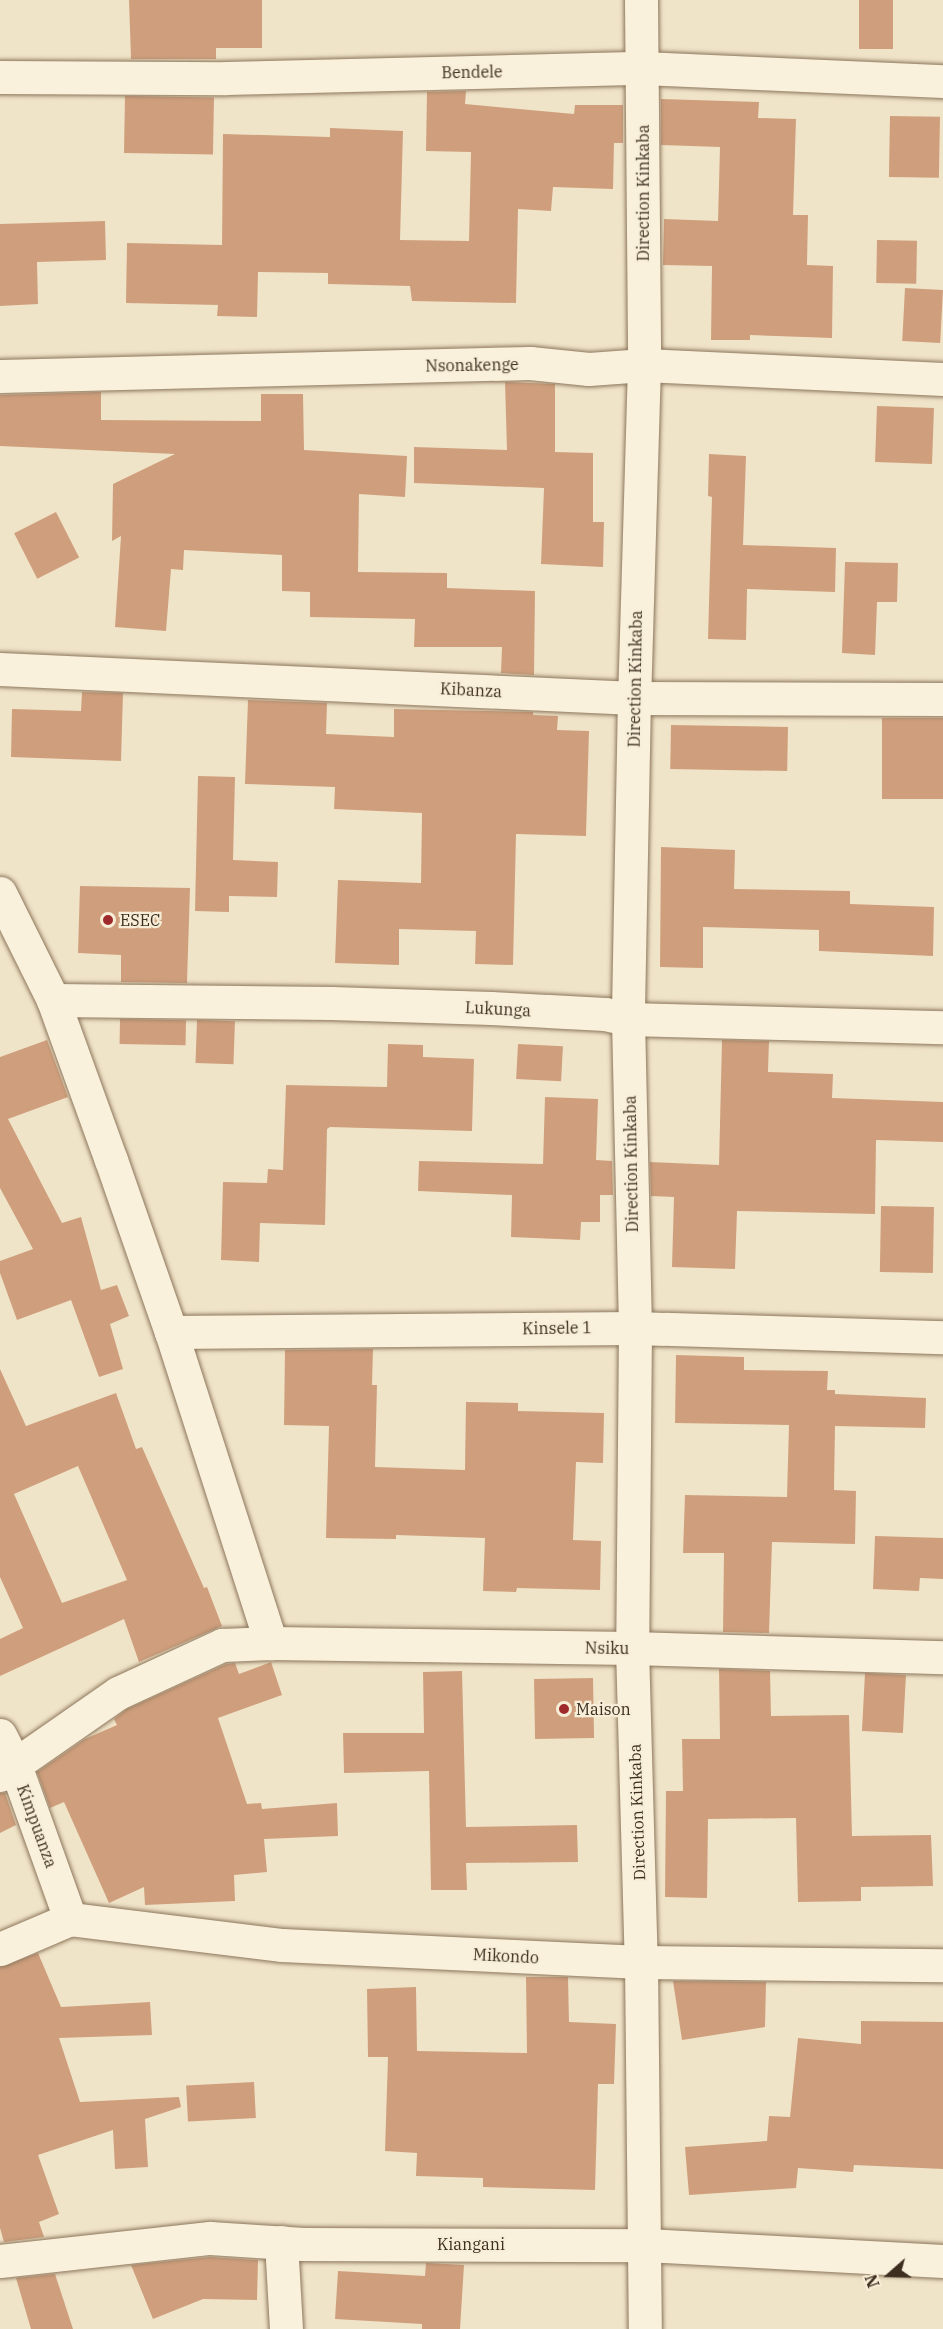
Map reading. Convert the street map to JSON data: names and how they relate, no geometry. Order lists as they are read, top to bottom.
{
  "streets": {
    "street": [
      "Bendele",
      "Direction Kinkaba",
      "Nsonakenge",
      "Kibanza",
      "Lukunga",
      "Kinsele 1",
      "Nsiku",
      "Kimpuanza",
      "Mikondo",
      "Kiangani"
    ]
  },
  "crossings": [
    ["Bendele", "Direction Kinkaba"],
    ["Direction Kinkaba", "Nsonakenge"],
    ["Direction Kinkaba", "Kibanza"],
    ["Direction Kinkaba", "Lukunga"],
    ["Direction Kinkaba", "Kinsele 1"],
    ["Direction Kinkaba", "Nsiku"],
    ["Direction Kinkaba", "Mikondo"],
    ["Direction Kinkaba", "Kiangani"],
    ["Nsiku", "Kimpuanza"],
    ["Kimpuanza", "Mikondo"]
  ],
  "places": ["ESEC", "Maison"],
  "north": "left"
}
